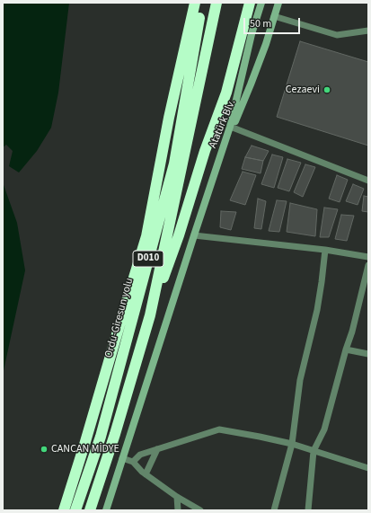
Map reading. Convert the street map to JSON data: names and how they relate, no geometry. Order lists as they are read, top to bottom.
{
  "streets": {
    "highway": ["D010", "Ordu-Giresun yolu"],
    "street": ["Atatürk Blv."]
  },
  "places": ["Cezaevi", "CANCAN MİDYE"],
  "scale_bar": "50 m"
}
